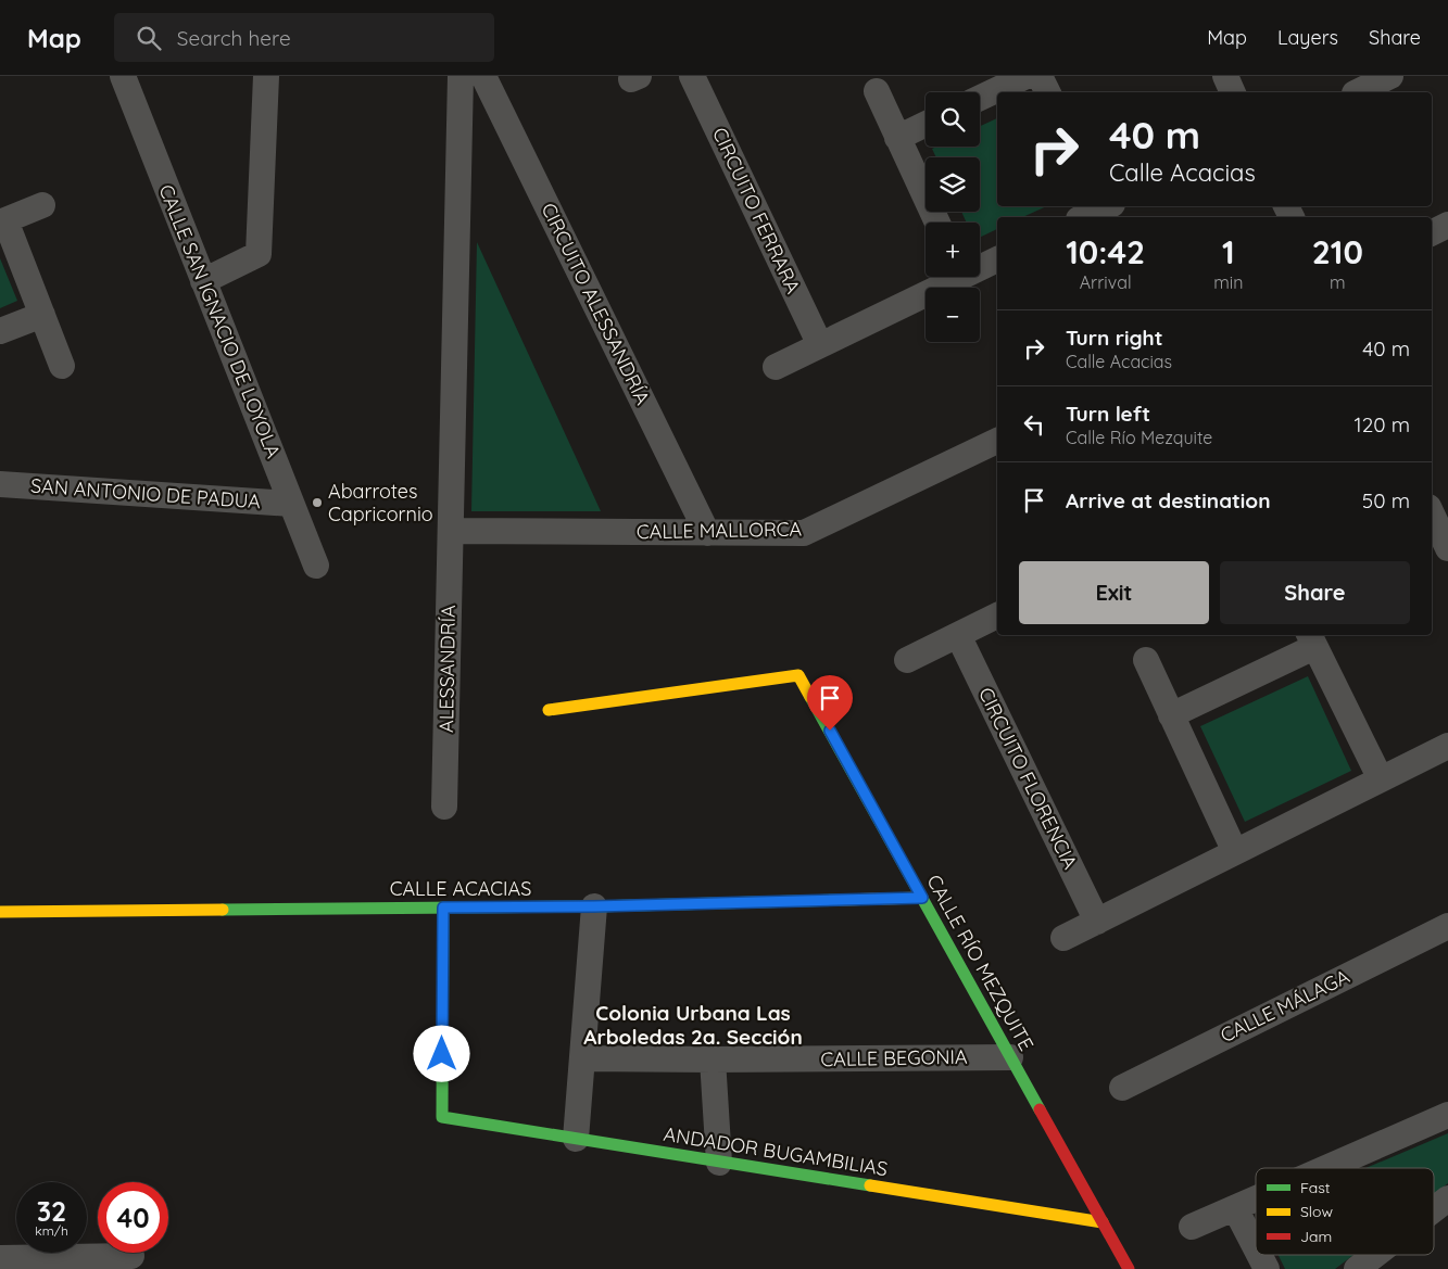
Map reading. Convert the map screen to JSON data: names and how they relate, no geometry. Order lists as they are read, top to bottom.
{
  "streets": {
    "street": [
      "CIRCUITO FERRARA",
      "CIRCUITO ALESSANDRÍA",
      "CALLE SAN IGNACIO DE LOYOLA",
      "SAN ANTONIO DE PADUA",
      "CALLE MALLORCA",
      "ALESSANDRÍA",
      "CIRCUITO FLORENCIA",
      "CALLE ACACIAS",
      "CALLE RÍO MEZQUITE",
      "CALLE MÁLAGA",
      "CALLE BEGONIA",
      "ANDADOR BUGAMBILIAS"
    ]
  },
  "crossings": [
    ["CIRCUITO ALESSANDRÍA", "CALLE MALLORCA"],
    ["CALLE SAN IGNACIO DE LOYOLA", "SAN ANTONIO DE PADUA"],
    ["CALLE MALLORCA", "ALESSANDRÍA"],
    ["CALLE ACACIAS", "CALLE RÍO MEZQUITE"],
    ["CALLE ACACIAS", "ANDADOR BUGAMBILIAS"],
    ["CALLE RÍO MEZQUITE", "CALLE BEGONIA"],
    ["CALLE RÍO MEZQUITE", "ANDADOR BUGAMBILIAS"]
  ],
  "districts": ["Colonia Urbana Las Arboledas 2a. Sección"],
  "places": ["Abarrotes Capricornio"],
  "legend": ["Fast", "Slow", "Jam"],
  "page": {
    "header": "Map",
    "search": "Search here",
    "nav": ["Map", "Layers", "Share"],
    "map_buttons": ["+", "−"],
    "turn": ["40 m", "Calle Acacias"],
    "eta": [
      "10:42",
      "Arrival",
      "1",
      "min",
      "210",
      "m"
    ],
    "list": [
      {
        "name": "Turn right",
        "note": "Calle Acacias",
        "value": "40 m"
      },
      {
        "name": "Turn left",
        "note": "Calle Río Mezquite",
        "value": "120 m"
      },
      {
        "name": "Arrive at destination",
        "value": "50 m"
      }
    ],
    "buttons": ["Exit", "Share"],
    "speed": "32 km/h",
    "limit": "40"
  }
}
